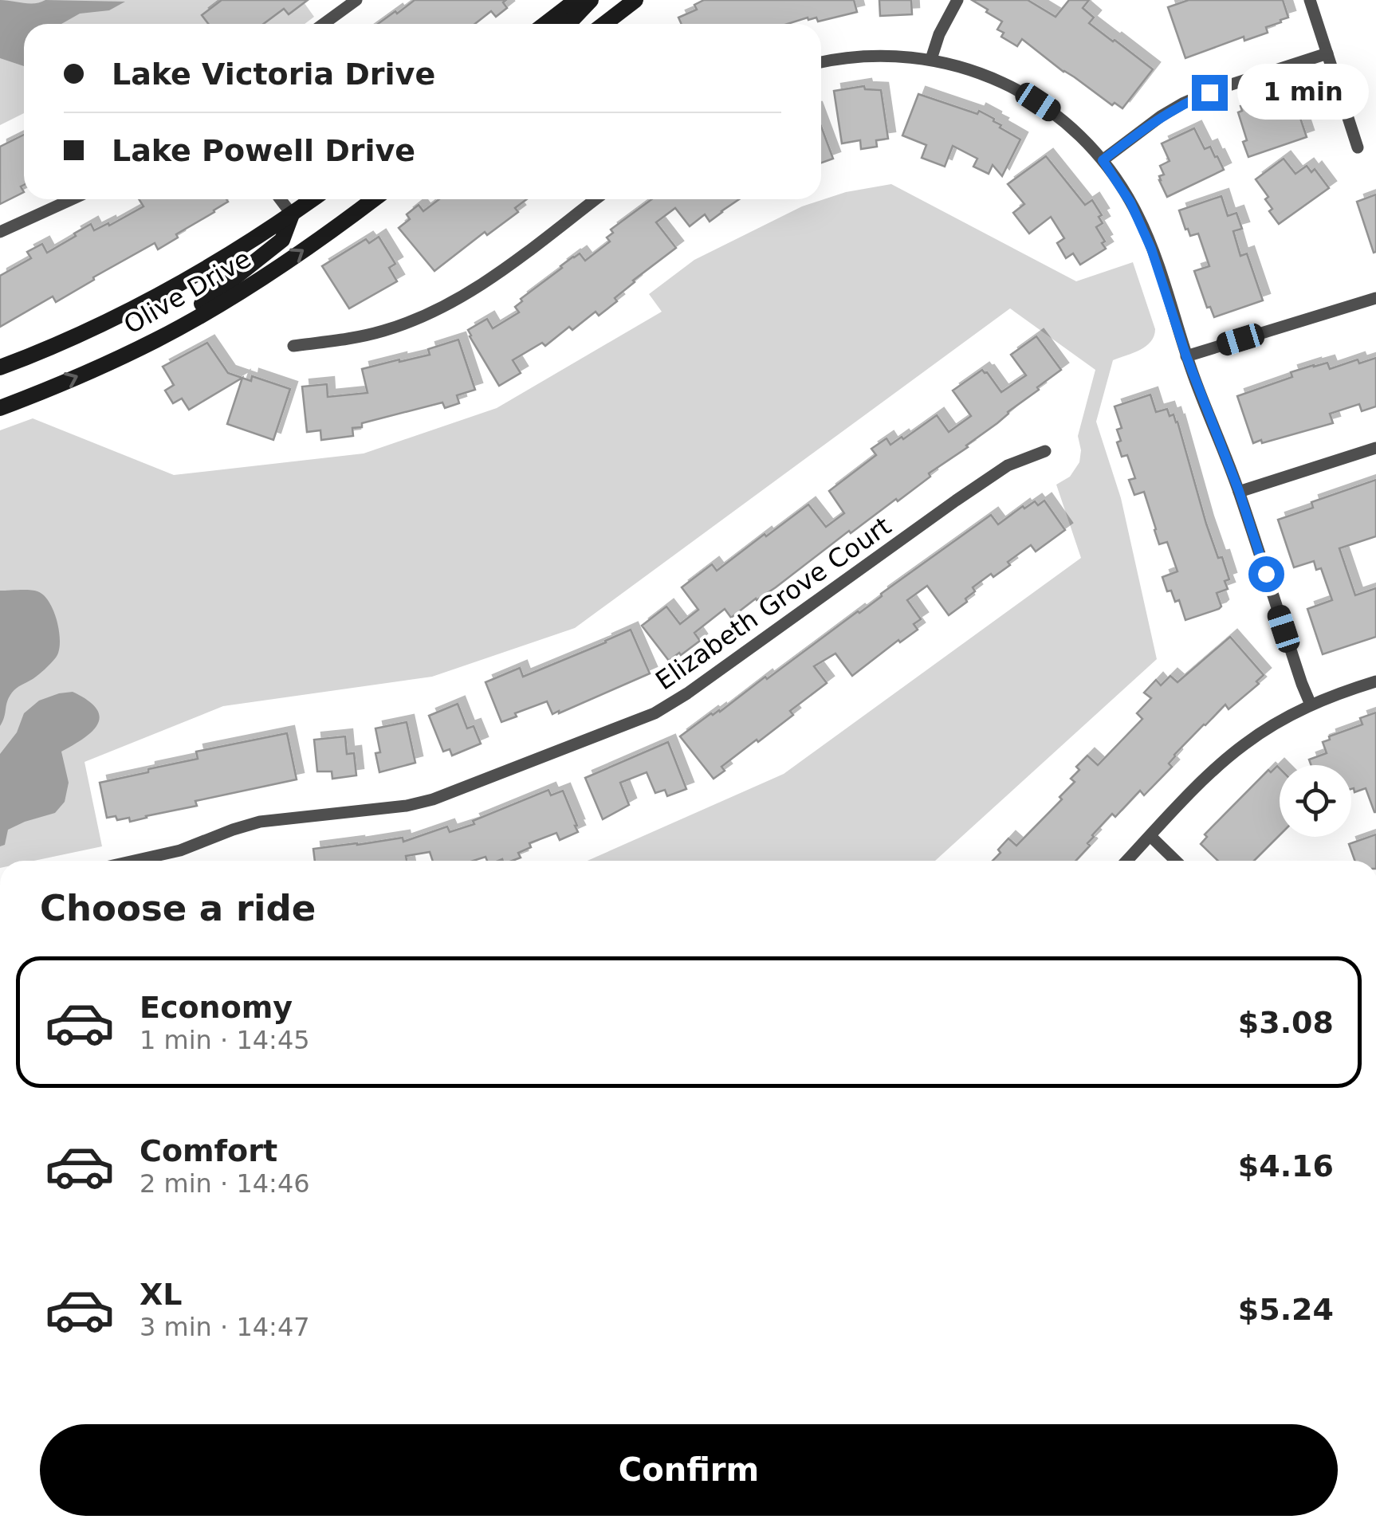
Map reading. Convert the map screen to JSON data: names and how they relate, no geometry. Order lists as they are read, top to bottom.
{
  "streets": {
    "main road": ["Olive Drive"],
    "street": ["Elizabeth Grove Court"]
  },
  "page": {
    "banner": ["Lake Victoria Drive", "Lake Powell Drive"],
    "bubble": "1 min",
    "heading": "Choose a ride",
    "list": [
      {
        "name": "Economy",
        "note": "1 min · 14:45",
        "value": "$3.08"
      },
      {
        "name": "Comfort",
        "note": "2 min · 14:46",
        "value": "$4.16"
      },
      {
        "name": "XL",
        "note": "3 min · 14:47",
        "value": "$5.24"
      }
    ],
    "buttons": "Confirm"
  }
}
